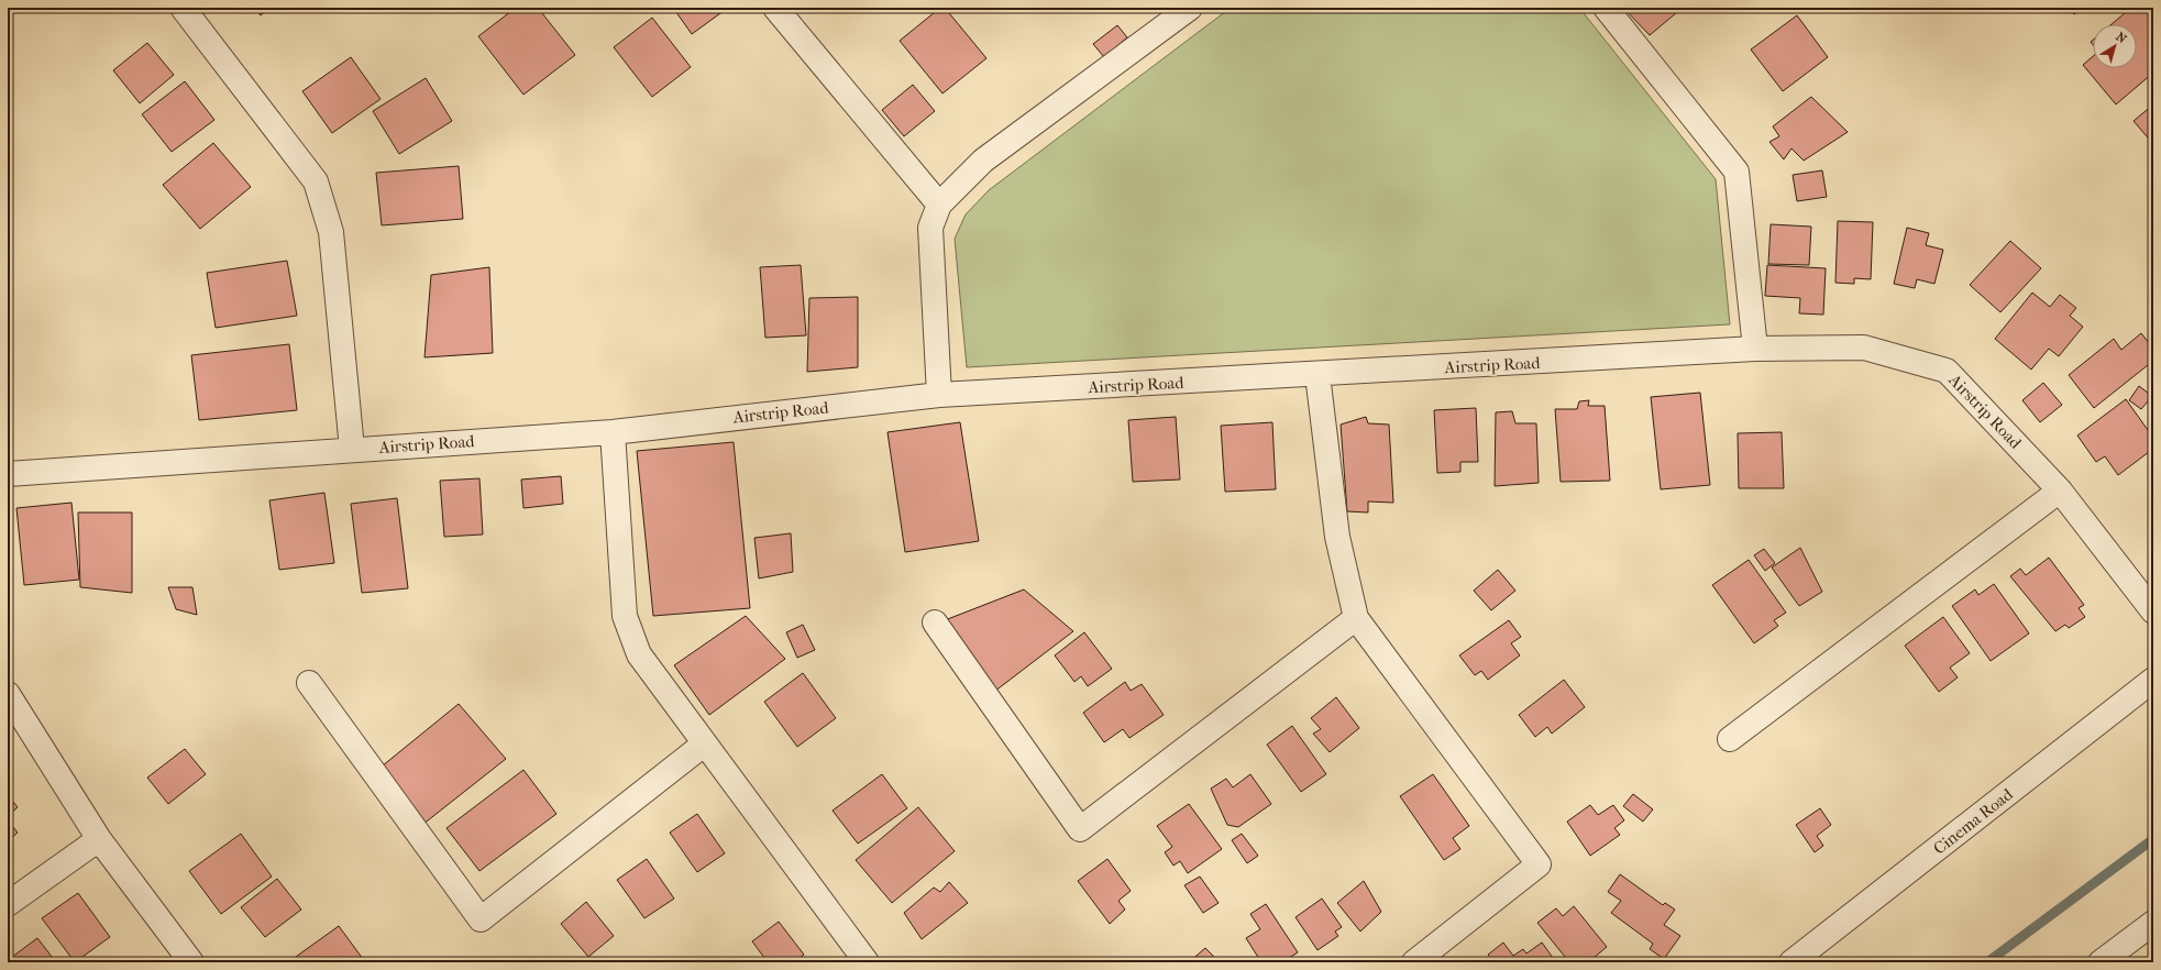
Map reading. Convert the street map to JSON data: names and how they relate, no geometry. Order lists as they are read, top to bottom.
{
  "streets": {
    "street": ["Airstrip Road", "Cinema Road"]
  },
  "north": "top right"
}
